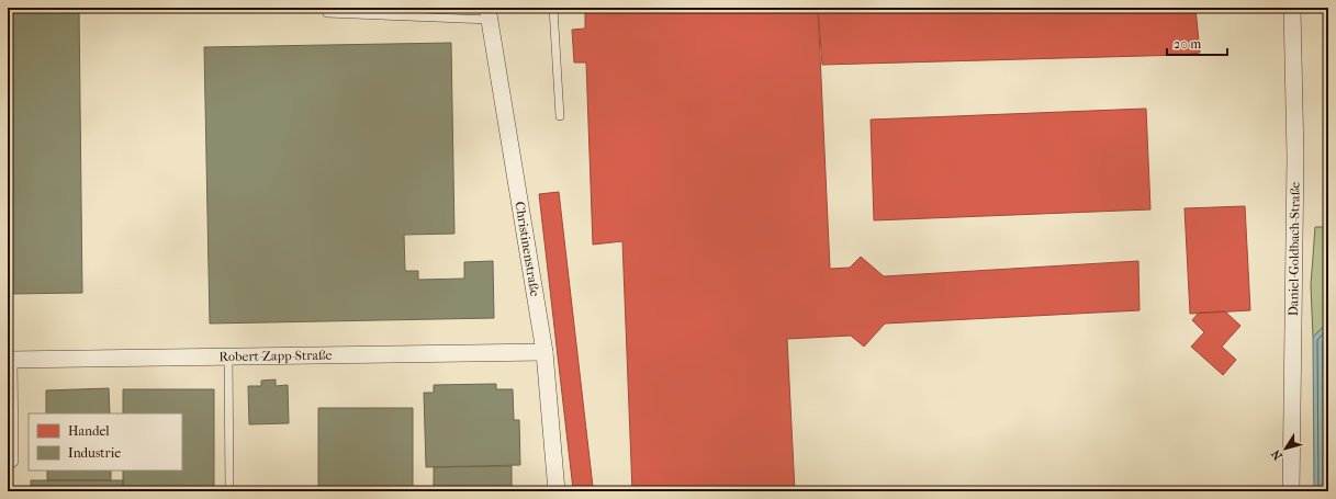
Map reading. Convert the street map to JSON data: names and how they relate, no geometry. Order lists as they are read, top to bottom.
{
  "streets": {
    "street": ["Christinenstraße", "Daniel-Goldbach-Straße", "Robert-Zapp-Straße"]
  },
  "crossings": [
    ["Christinenstraße", "Robert-Zapp-Straße"]
  ],
  "legend": ["Handel", "Industrie"],
  "scale_bar": "20 m",
  "north": "bottom left"
}
